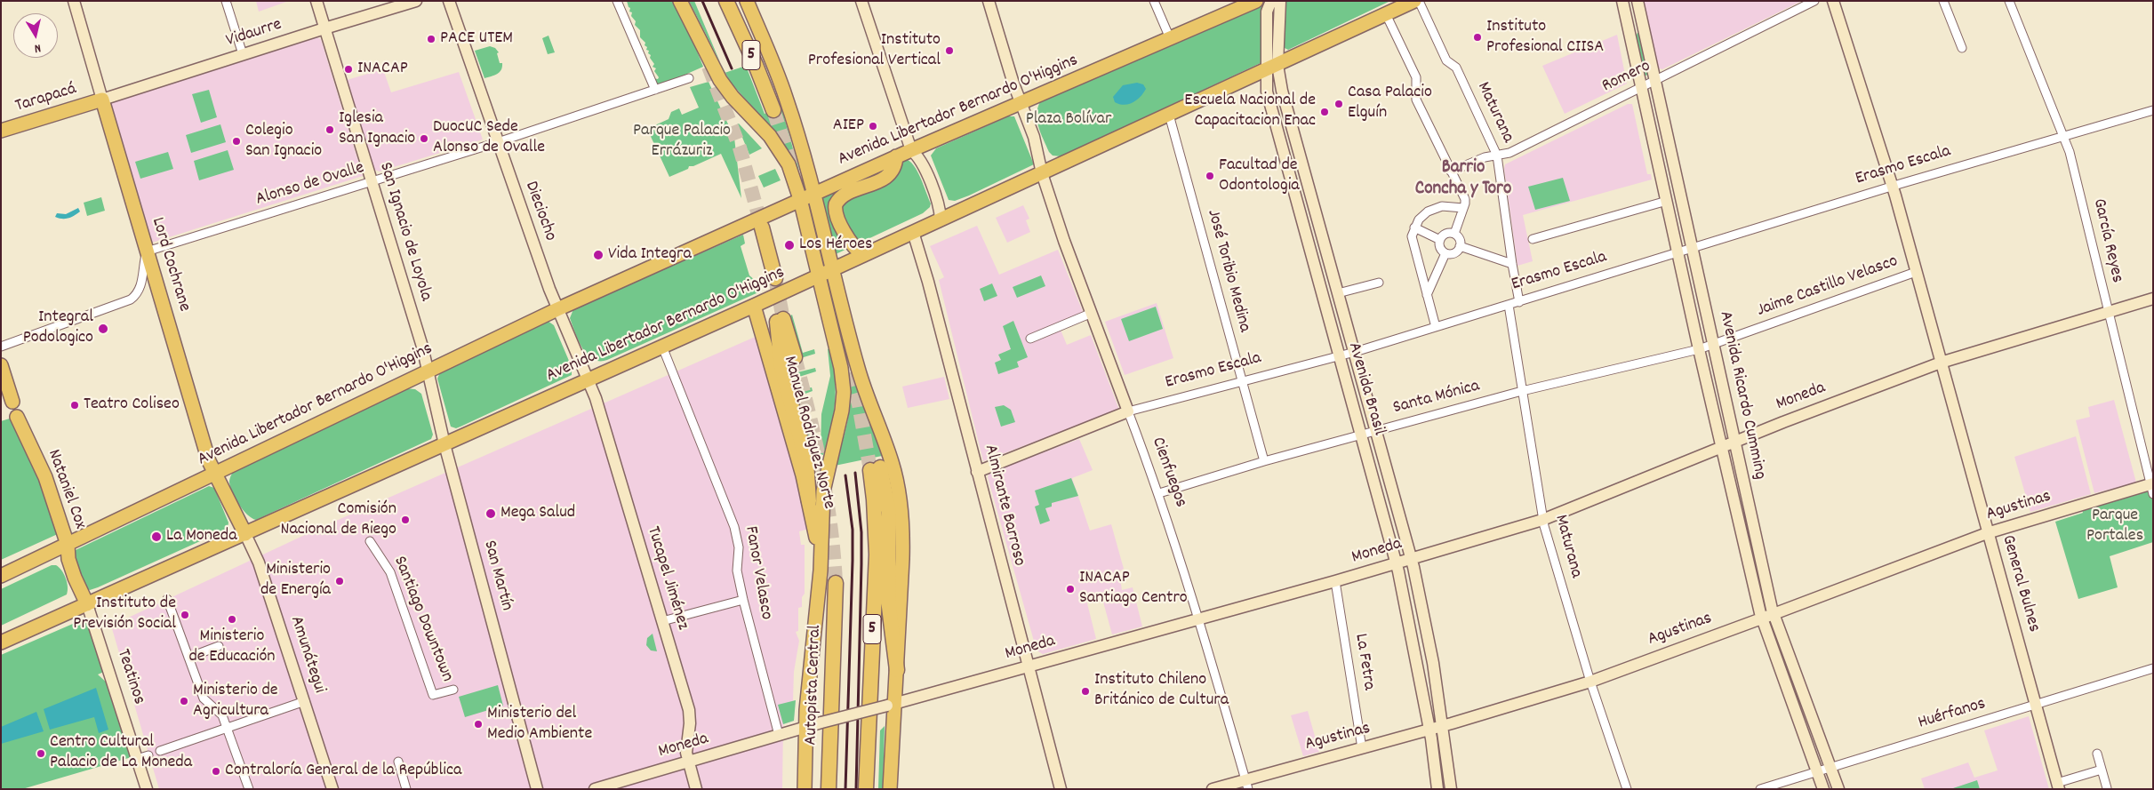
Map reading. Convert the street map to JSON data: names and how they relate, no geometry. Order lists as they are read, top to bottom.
{
  "streets": {
    "highway": ["5", "Autopista Central"],
    "main road": [
      "Tarapacá",
      "Avenida Libertador Bernardo O'Higgins",
      "Lord Cochrane",
      "Manuel Rodríguez Norte",
      "Nataniel Cox",
      "Teatinos"
    ],
    "street": [
      "Vidaurre",
      "Romero",
      "Maturana",
      "Erasmo Escala",
      "Alonso de Ovalle",
      "Dieciocho",
      "San Ignacio de Loyola",
      "García Reyes",
      "José Toribio Medina",
      "Jaime Castillo Velasco",
      "Avenida Brasil",
      "Avenida Ricardo Cumming",
      "Moneda",
      "Santa Mónica",
      "Cienfuegos",
      "Almirante Barroso",
      "Agustinas",
      "Fanor Velasco",
      "San Martín",
      "Tucapel Jiménez",
      "General Bulnes",
      "Santiago Downtown",
      "Amunátegui",
      "La Fetra",
      "Huérfanos"
    ]
  },
  "crossings": [
    ["Vidaurre", "Tarapacá"],
    ["Vidaurre", "San Ignacio de Loyola"],
    ["Vidaurre", "Lord Cochrane"],
    ["Romero", "Maturana"],
    ["Romero", "Avenida Ricardo Cumming"],
    ["Tarapacá", "Lord Cochrane"],
    ["Avenida Libertador Bernardo O'Higgins", "Dieciocho"],
    ["Avenida Libertador Bernardo O'Higgins", "San Ignacio de Loyola"],
    ["Avenida Libertador Bernardo O'Higgins", "Lord Cochrane"],
    ["Avenida Libertador Bernardo O'Higgins", "José Toribio Medina"],
    ["Avenida Libertador Bernardo O'Higgins", "Avenida Brasil"],
    ["Avenida Libertador Bernardo O'Higgins", "Manuel Rodríguez Norte"],
    ["Avenida Libertador Bernardo O'Higgins", "Cienfuegos"],
    ["Avenida Libertador Bernardo O'Higgins", "Nataniel Cox"],
    ["Avenida Libertador Bernardo O'Higgins", "Almirante Barroso"],
    ["Avenida Libertador Bernardo O'Higgins", "Fanor Velasco"],
    ["Avenida Libertador Bernardo O'Higgins", "San Martín"],
    ["Avenida Libertador Bernardo O'Higgins", "Tucapel Jiménez"],
    ["Avenida Libertador Bernardo O'Higgins", "Amunátegui"],
    ["Avenida Libertador Bernardo O'Higgins", "Teatinos"],
    ["Maturana", "Erasmo Escala"],
    ["Maturana", "Moneda"],
    ["Maturana", "Santa Mónica"],
    ["Maturana", "Agustinas"],
    ["Erasmo Escala", "García Reyes"],
    ["Erasmo Escala", "José Toribio Medina"],
    ["Erasmo Escala", "Avenida Brasil"],
    ["Erasmo Escala", "Avenida Ricardo Cumming"],
    ["Erasmo Escala", "Cienfuegos"],
    ["Erasmo Escala", "Almirante Barroso"],
    ["Erasmo Escala", "General Bulnes"],
    ["Alonso de Ovalle", "Dieciocho"],
    ["Alonso de Ovalle", "San Ignacio de Loyola"],
    ["Alonso de Ovalle", "Lord Cochrane"],
    ["Dieciocho", "Tucapel Jiménez"],
    ["San Ignacio de Loyola", "San Martín"],
    ["García Reyes", "Moneda"],
    ["García Reyes", "Agustinas"],
    ["Lord Cochrane", "Amunátegui"],
    ["José Toribio Medina", "Santa Mónica"],
    ["Jaime Castillo Velasco", "Avenida Ricardo Cumming"],
    ["Jaime Castillo Velasco", "Santa Mónica"],
    ["Jaime Castillo Velasco", "General Bulnes"],
    ["Avenida Brasil", "Moneda"],
    ["Avenida Brasil", "Santa Mónica"],
    ["Avenida Brasil", "Agustinas"],
    ["Avenida Ricardo Cumming", "Moneda"],
    ["Avenida Ricardo Cumming", "Santa Mónica"],
    ["Avenida Ricardo Cumming", "Agustinas"],
    ["Avenida Ricardo Cumming", "Huérfanos"],
    ["Moneda", "Cienfuegos"],
    ["Moneda", "Almirante Barroso"],
    ["Moneda", "Fanor Velasco"],
    ["Moneda", "Tucapel Jiménez"],
    ["Moneda", "General Bulnes"],
    ["Moneda", "La Fetra"],
    ["Santa Mónica", "Cienfuegos"],
    ["Cienfuegos", "Agustinas"],
    ["Nataniel Cox", "Teatinos"],
    ["Agustinas", "General Bulnes"],
    ["Agustinas", "La Fetra"],
    ["General Bulnes", "Huérfanos"]
  ],
  "districts": ["Barrio Concha y Toro"],
  "parks": ["Plaza Bolívar", "Parque Palacio Errázuriz", "Parque Portales"],
  "places": [
    "Instituto Profesional CIISA",
    "PACE UTEM",
    "Instituto Profesional Vertical",
    "INACAP",
    "Casa Palacio Elguín",
    "Escuela Nacional de Capacitacion Enac",
    "AIEP",
    "Iglesia San Ignacio",
    "DuocUC Sede Alonso de Ovalle",
    "Colegio San Ignacio",
    "Facultad de Odontologia",
    "Los Héroes",
    "Vida Integra",
    "Integral Podologico",
    "Teatro Coliseo",
    "Mega Salud",
    "Comisión Nacional de Riego",
    "La Moneda",
    "Ministerio de Energía",
    "INACAP Santiago Centro",
    "Instituto de Previsión Social",
    "Ministerio de Educación",
    "Instituto Chileno Británico de Cultura",
    "Ministerio de Agricultura",
    "Ministerio del Medio Ambiente",
    "Centro Cultural Palacio de La Moneda",
    "Contraloría General de la República"
  ],
  "north": "bottom"
}
